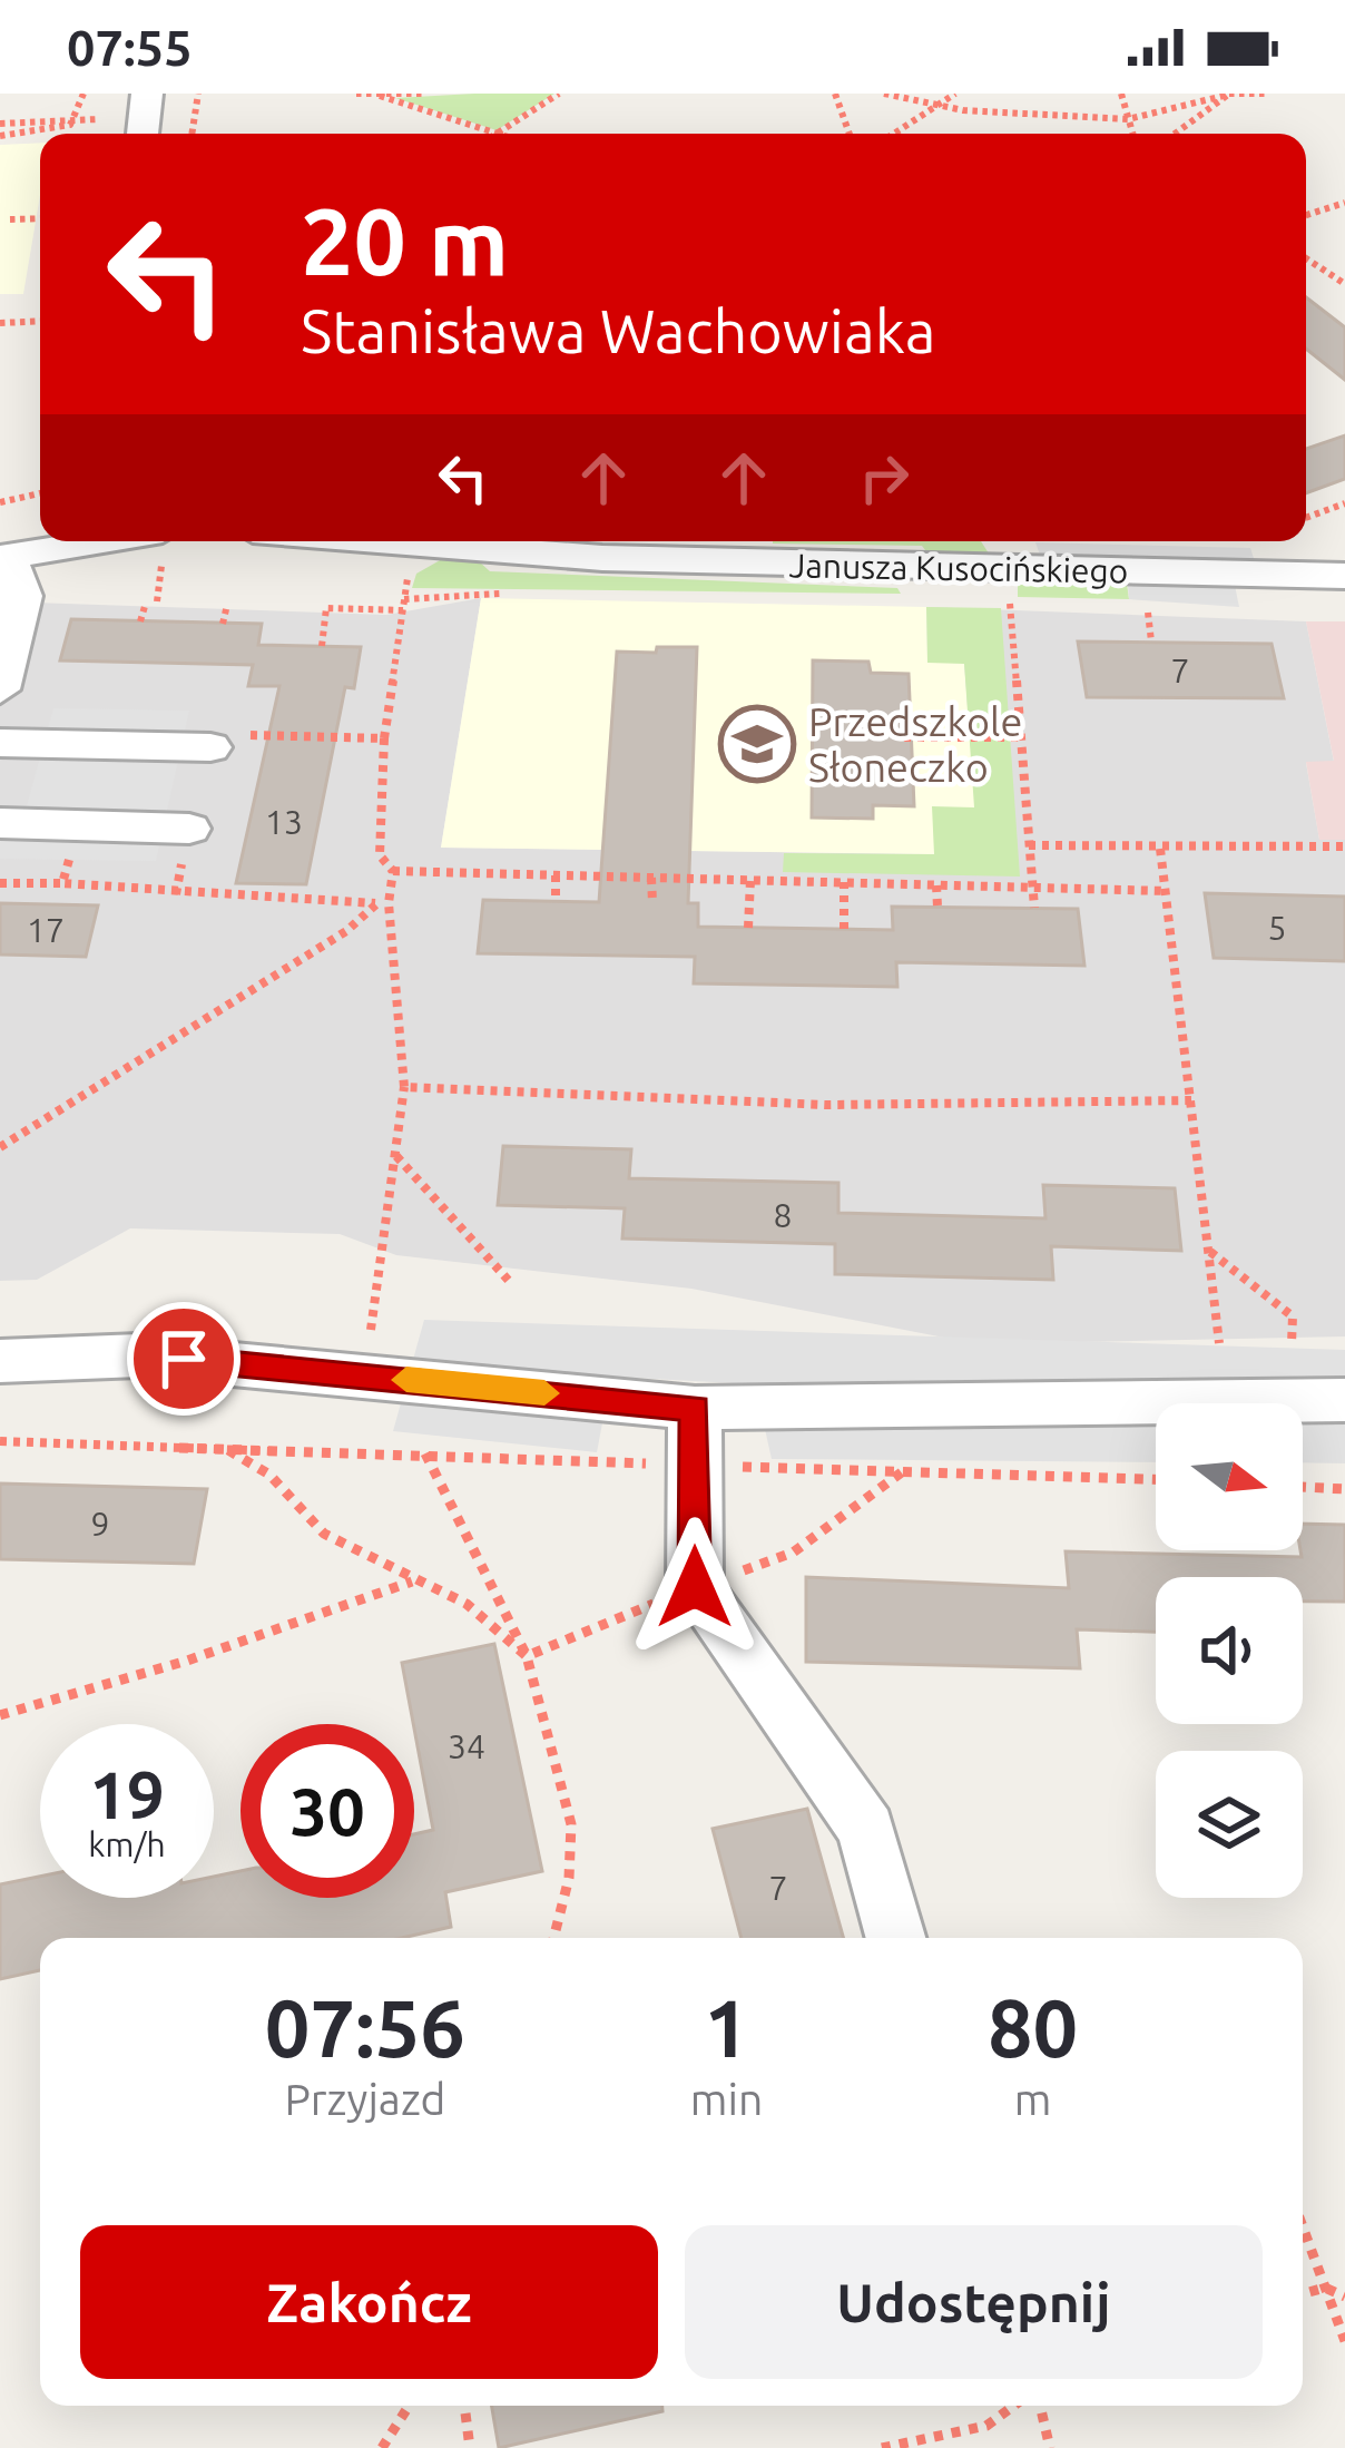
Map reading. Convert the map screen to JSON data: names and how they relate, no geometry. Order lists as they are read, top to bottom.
{
  "streets": {
    "street": ["Janusza Kusocińskiego"]
  },
  "places": {
    "school or university": ["Przedszkole Słoneczko"]
  },
  "house_numbers": [
    "7",
    "13",
    "5",
    "17",
    "8",
    "9",
    "34",
    "7"
  ],
  "north": "right",
  "page": {
    "status": "07:55",
    "turn": ["20 m", "Stanisława Wachowiaka"],
    "speed": "19 km/h",
    "limit": "30",
    "eta": [
      "07:56",
      "Przyjazd",
      "1",
      "min",
      "80",
      "m"
    ],
    "buttons": ["Zakończ", "Udostępnij"]
  }
}
